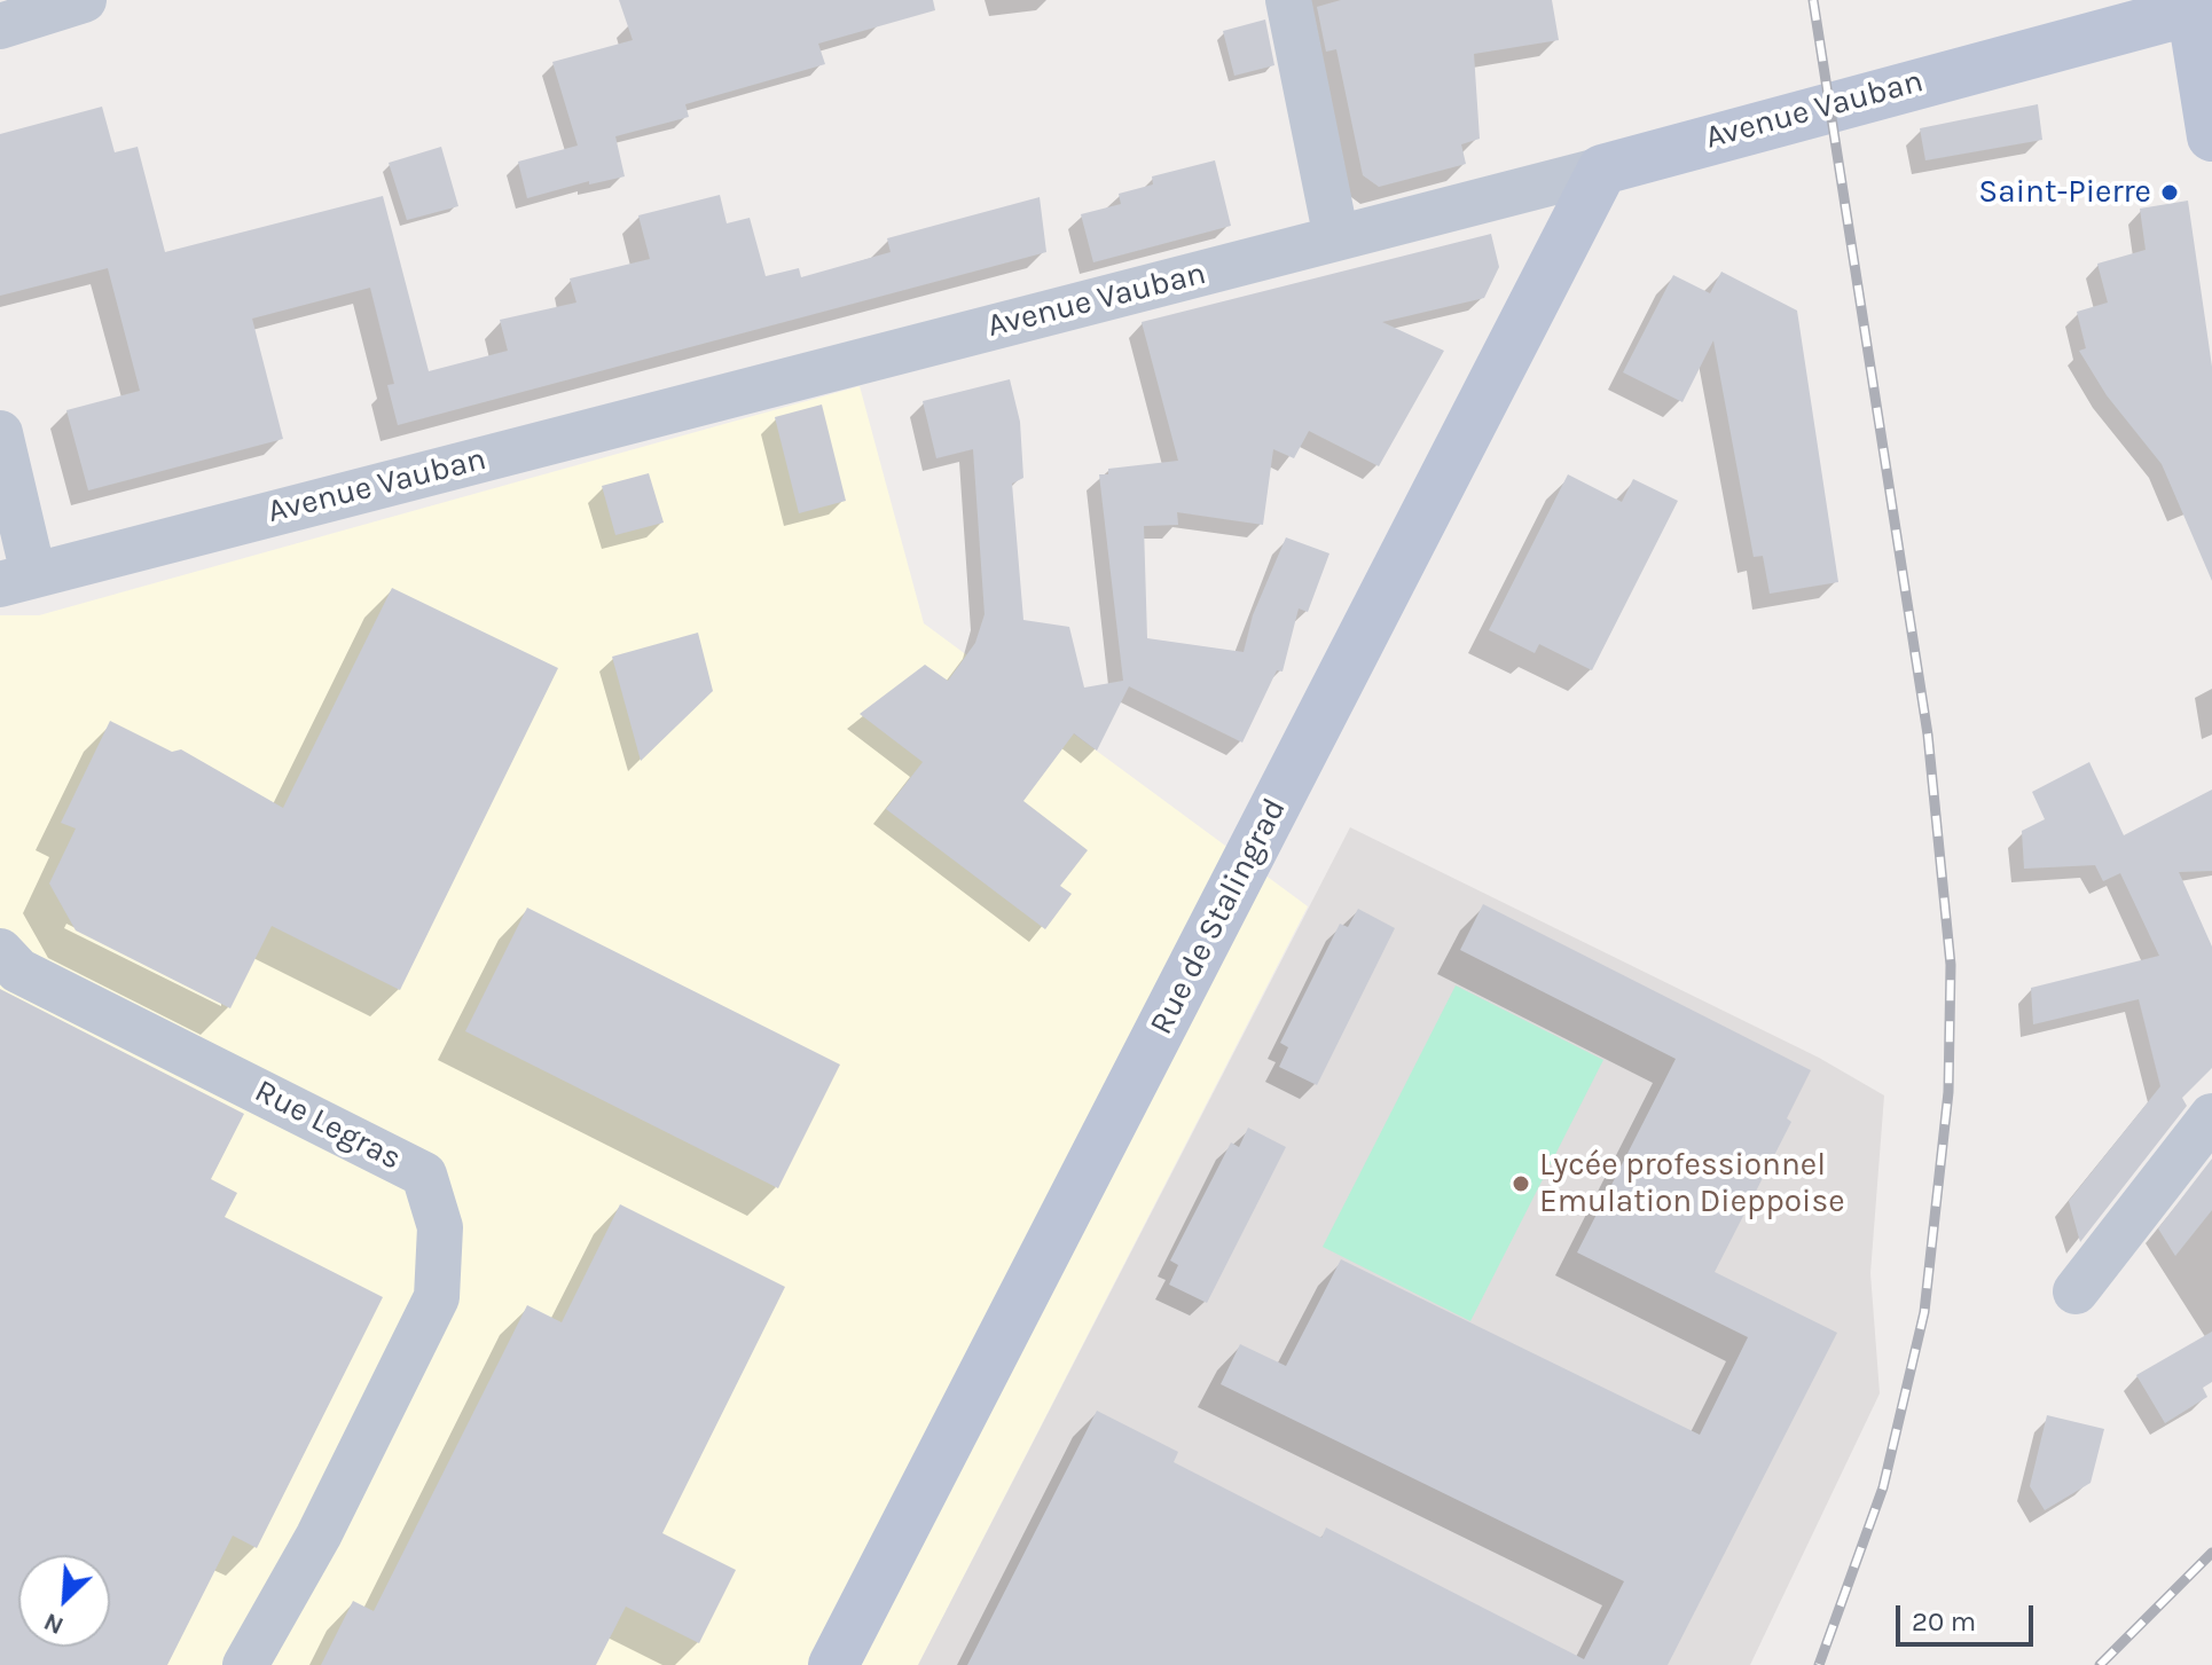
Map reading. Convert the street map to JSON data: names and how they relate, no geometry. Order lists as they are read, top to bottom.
{
  "streets": {
    "street": ["Avenue Vauban", "Rue de Stalingrad", "Rue Legras"]
  },
  "crossings": [
    ["Avenue Vauban", "Rue de Stalingrad"]
  ],
  "places": ["Saint-Pierre", "Lycée professionnel Emulation Dieppoise"],
  "scale_bar": "20 m",
  "north": "bottom left"
}
